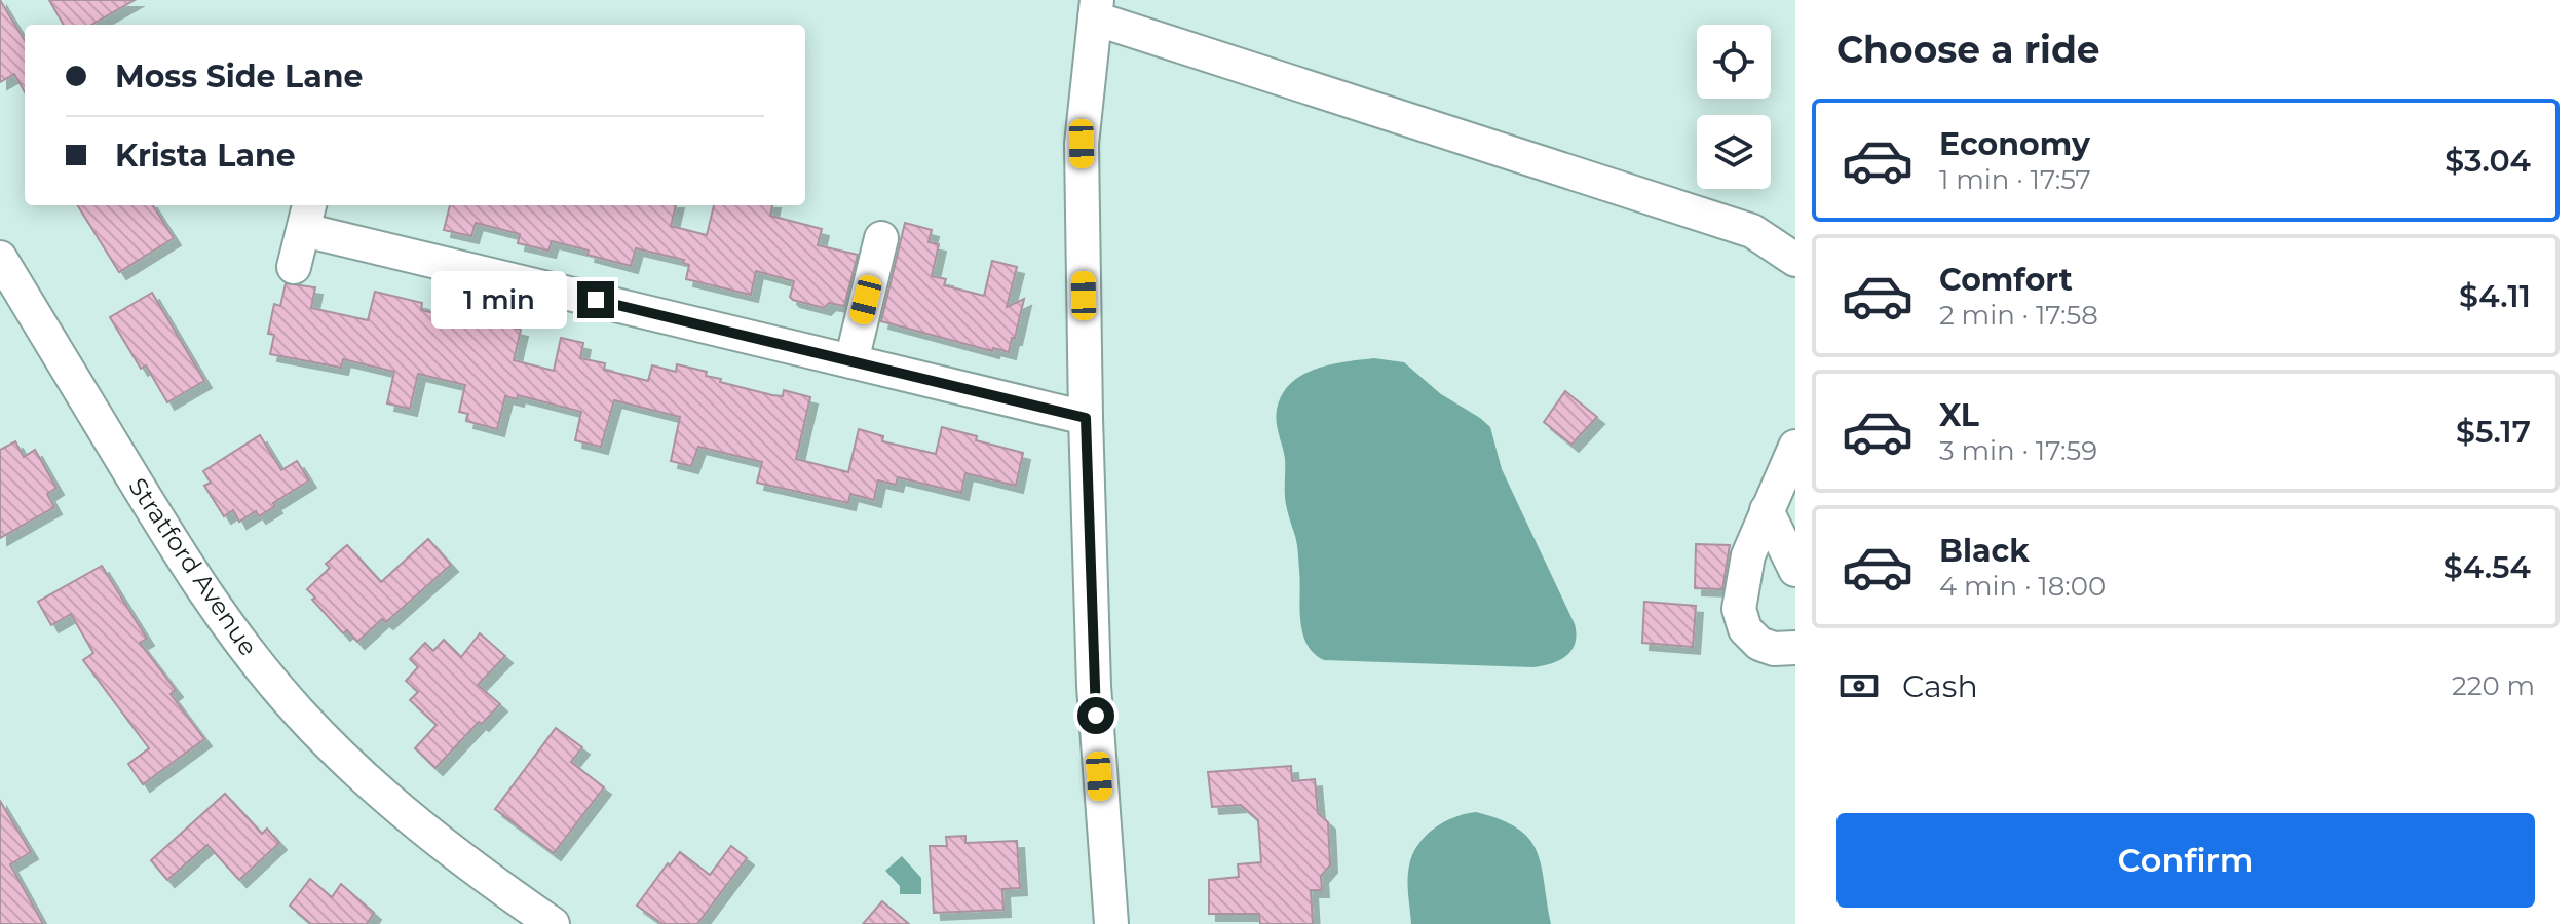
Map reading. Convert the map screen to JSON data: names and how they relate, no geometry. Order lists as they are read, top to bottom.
{
  "streets": {
    "street": ["Stratford Avenue"]
  },
  "page": {
    "heading": "Choose a ride",
    "banner": ["Moss Side Lane", "Krista Lane"],
    "list": [
      {
        "name": "Economy",
        "note": "1 min · 17:57",
        "value": "$3.04"
      },
      {
        "name": "Comfort",
        "note": "2 min · 17:58",
        "value": "$4.11"
      },
      {
        "name": "XL",
        "note": "3 min · 17:59",
        "value": "$5.17"
      },
      {
        "name": "Black",
        "note": "4 min · 18:00",
        "value": "$4.54"
      }
    ],
    "bubble": "1 min",
    "pay": ["Cash", "220 m"],
    "buttons": "Confirm"
  }
}
